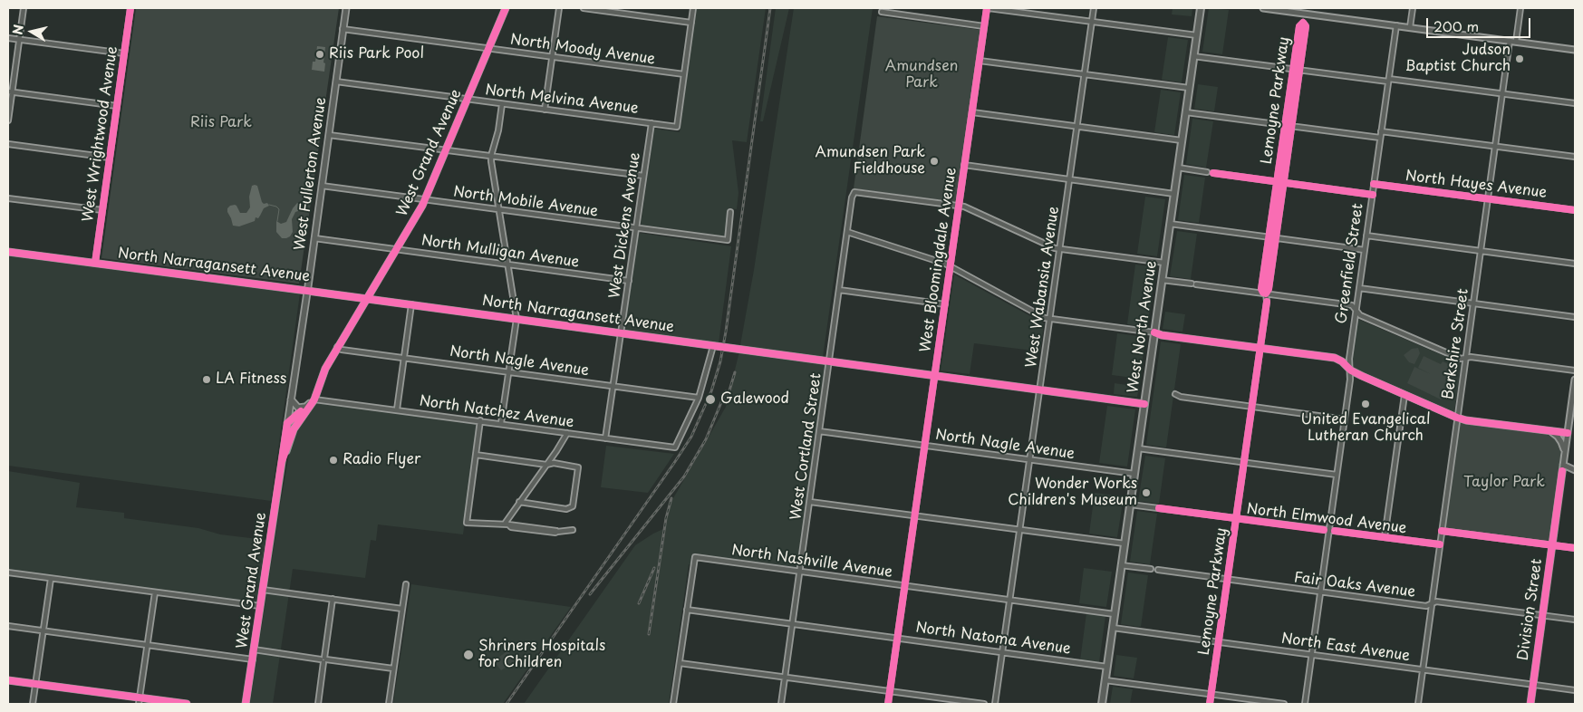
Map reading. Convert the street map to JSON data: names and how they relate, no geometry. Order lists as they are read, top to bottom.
{
  "streets": {
    "main road": ["West Grand Avenue", "West Fullerton Avenue", "West North Avenue"],
    "street": [
      "North Moody Avenue",
      "North Melvina Avenue",
      "Lemoyne Parkway",
      "West Wrightwood Avenue",
      "North Hayes Avenue",
      "North Mobile Avenue",
      "West Dickens Avenue",
      "North Mulligan Avenue",
      "West Bloomingdale Avenue",
      "Greenfield Street",
      "North Narragansett Avenue",
      "West Wabansia Avenue",
      "Berkshire Street",
      "North Nagle Avenue",
      "North Natchez Avenue",
      "West Cortland Street",
      "North Elmwood Avenue",
      "North Nashville Avenue",
      "Fair Oaks Avenue",
      "Division Street",
      "North Natoma Avenue",
      "North East Avenue"
    ]
  },
  "crossings": [
    ["North Moody Avenue", "North Melvina Avenue"],
    ["North Moody Avenue", "West Grand Avenue"],
    ["North Moody Avenue", "West Fullerton Avenue"],
    ["North Melvina Avenue", "West Grand Avenue"],
    ["North Melvina Avenue", "West Fullerton Avenue"],
    ["North Melvina Avenue", "West Dickens Avenue"],
    ["Lemoyne Parkway", "North Elmwood Avenue"],
    ["Lemoyne Parkway", "Fair Oaks Avenue"],
    ["Lemoyne Parkway", "North East Avenue"],
    ["West Wrightwood Avenue", "North Narragansett Avenue"],
    ["West Grand Avenue", "West Fullerton Avenue"],
    ["West Grand Avenue", "North Mobile Avenue"],
    ["West Grand Avenue", "North Mulligan Avenue"],
    ["West Grand Avenue", "North Narragansett Avenue"],
    ["West Grand Avenue", "North Nagle Avenue"],
    ["West Grand Avenue", "North Natchez Avenue"],
    ["West Fullerton Avenue", "North Mobile Avenue"],
    ["West Fullerton Avenue", "North Mulligan Avenue"],
    ["West Fullerton Avenue", "North Narragansett Avenue"],
    ["North Hayes Avenue", "Greenfield Street"],
    ["North Hayes Avenue", "Berkshire Street"],
    ["North Mobile Avenue", "West Dickens Avenue"],
    ["West Dickens Avenue", "North Mulligan Avenue"],
    ["West Dickens Avenue", "North Narragansett Avenue"],
    ["West Dickens Avenue", "North Nagle Avenue"],
    ["West Dickens Avenue", "North Natchez Avenue"],
    ["West Bloomingdale Avenue", "North Narragansett Avenue"],
    ["West Bloomingdale Avenue", "North Nagle Avenue"],
    ["West Bloomingdale Avenue", "West Cortland Street"],
    ["West Bloomingdale Avenue", "North Nashville Avenue"],
    ["West Bloomingdale Avenue", "North Natoma Avenue"],
    ["Greenfield Street", "North Elmwood Avenue"],
    ["Greenfield Street", "Fair Oaks Avenue"],
    ["Greenfield Street", "North East Avenue"],
    ["North Narragansett Avenue", "West Wabansia Avenue"],
    ["North Narragansett Avenue", "West North Avenue"],
    ["North Narragansett Avenue", "West Cortland Street"],
    ["West Wabansia Avenue", "North Nagle Avenue"],
    ["West Wabansia Avenue", "North Nashville Avenue"],
    ["West Wabansia Avenue", "North Natoma Avenue"],
    ["West North Avenue", "North Nagle Avenue"],
    ["West North Avenue", "North Elmwood Avenue"],
    ["West North Avenue", "North Nashville Avenue"],
    ["West North Avenue", "North Natoma Avenue"],
    ["West North Avenue", "North East Avenue"],
    ["Berkshire Street", "North Elmwood Avenue"],
    ["Berkshire Street", "Fair Oaks Avenue"],
    ["Berkshire Street", "North East Avenue"],
    ["North Nagle Avenue", "North Natchez Avenue"],
    ["North Nagle Avenue", "West Cortland Street"],
    ["West Cortland Street", "North Nashville Avenue"],
    ["West Cortland Street", "North Natoma Avenue"],
    ["North Nashville Avenue", "North Natoma Avenue"],
    ["Fair Oaks Avenue", "Division Street"],
    ["Division Street", "North East Avenue"]
  ],
  "parks": ["Amundsen Park", "Riis Park", "Taylor Park"],
  "places": [
    "Riis Park Pool",
    "Judson Baptist Church",
    "Amundsen Park Fieldhouse",
    "LA Fitness",
    "Galewood",
    "United Evangelical Lutheran Church",
    "Radio Flyer",
    "Wonder Works Children's Museum",
    "Shriners Hospitals for Children"
  ],
  "scale_bar": "200 m",
  "north": "left"
}
